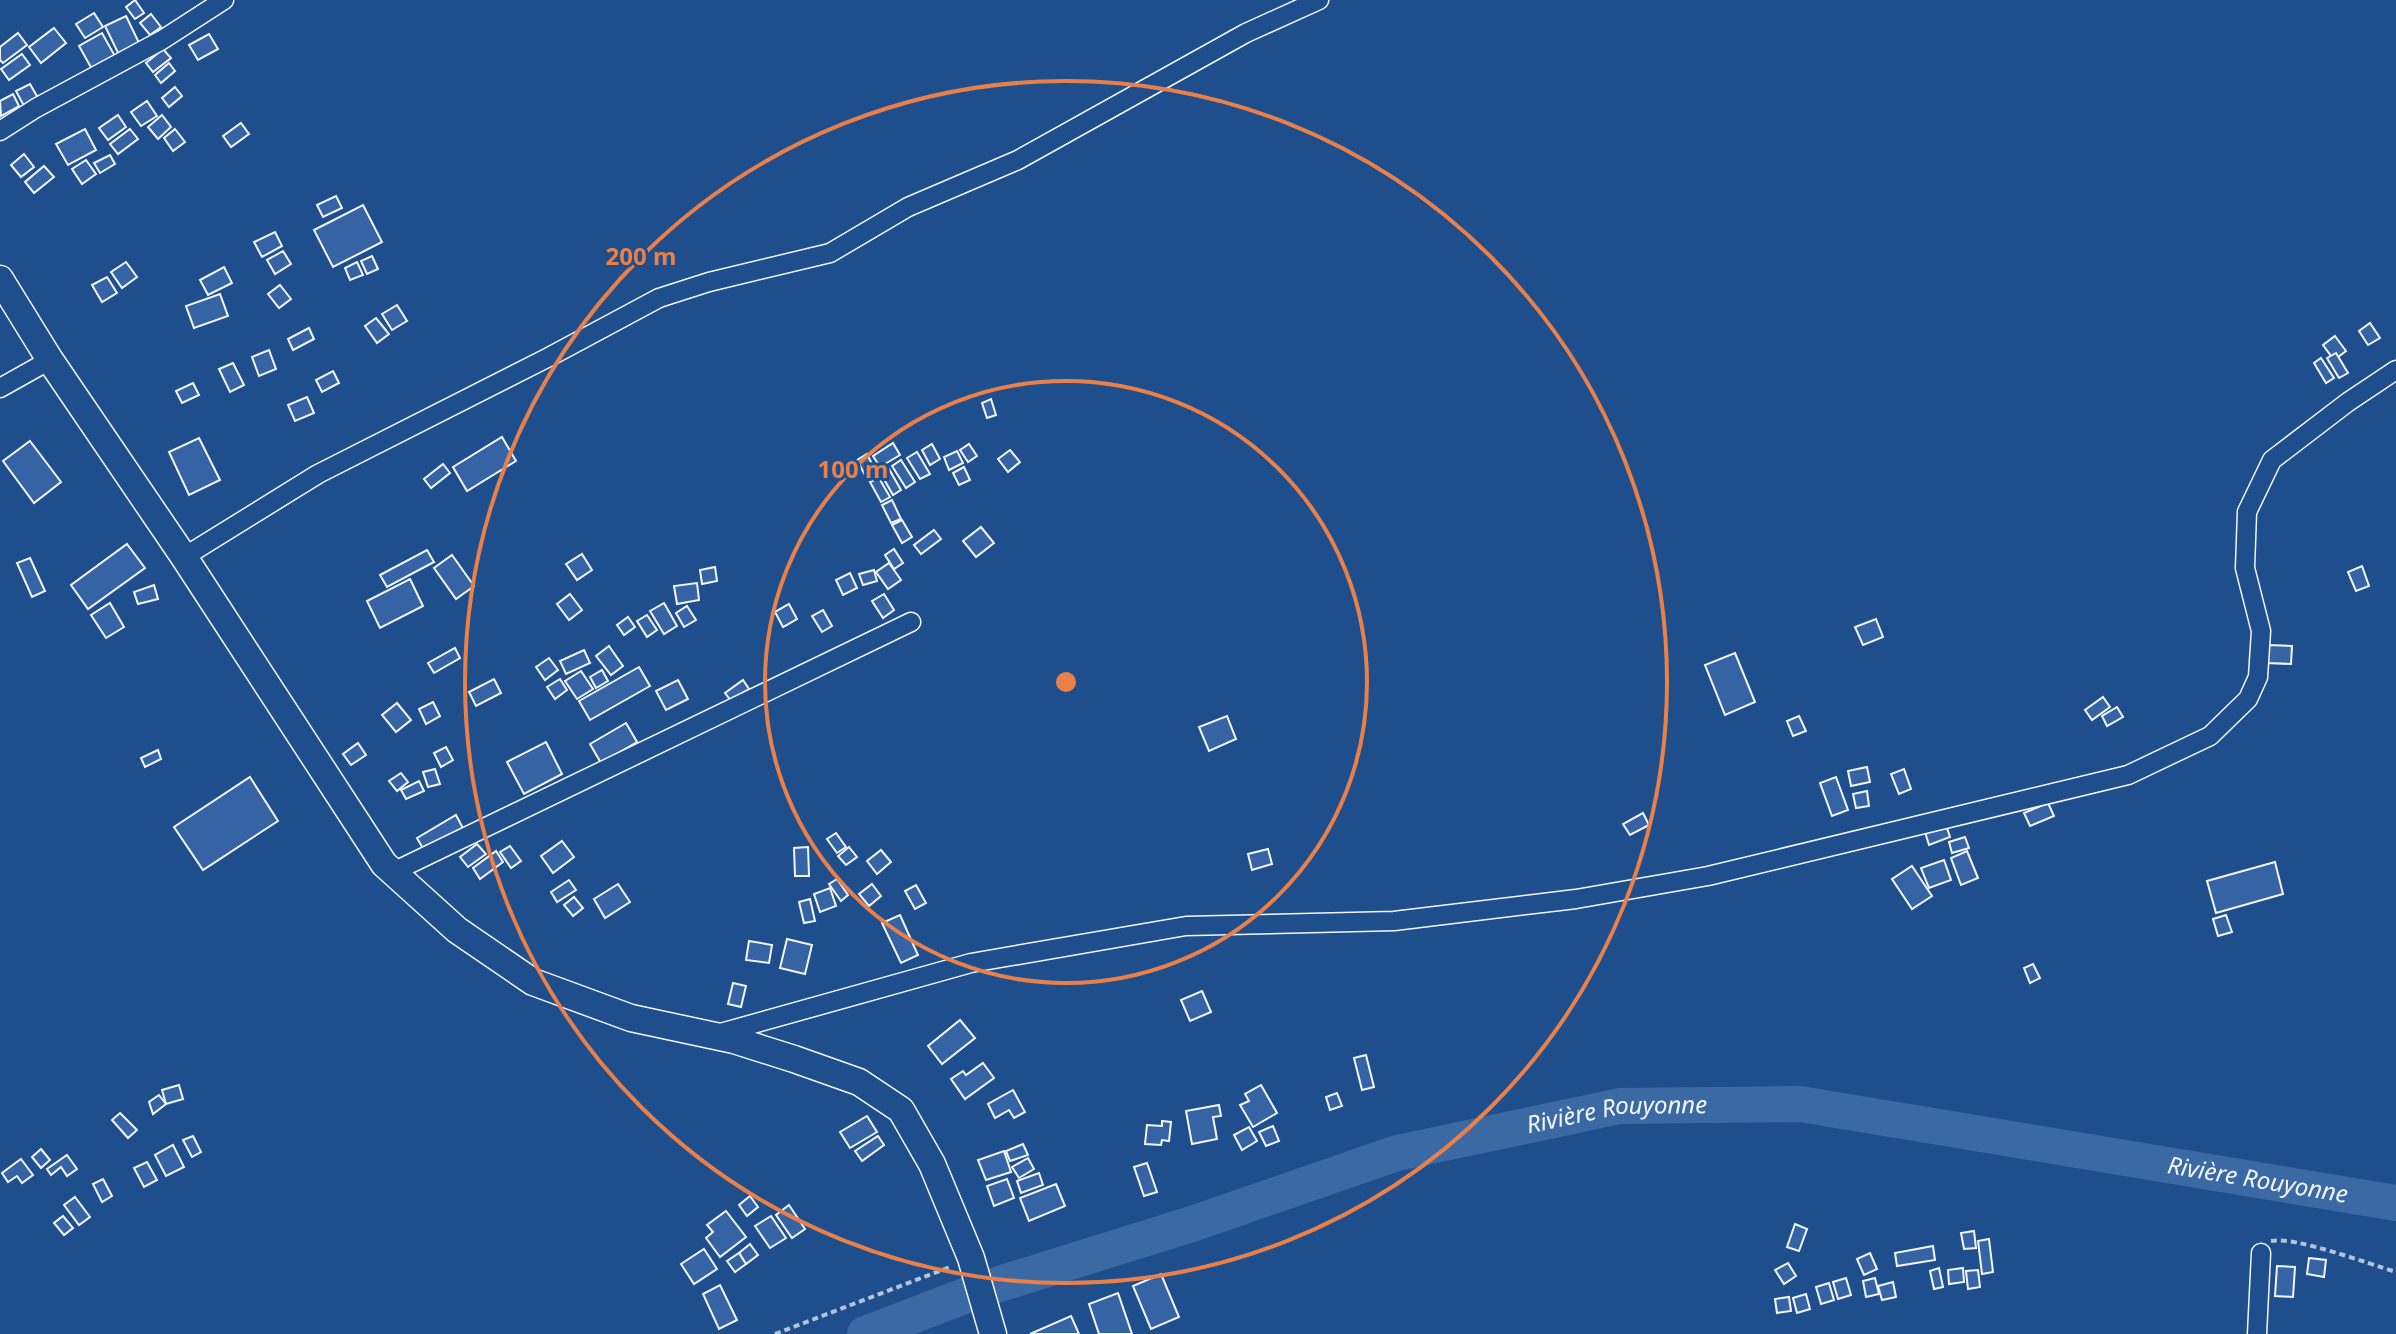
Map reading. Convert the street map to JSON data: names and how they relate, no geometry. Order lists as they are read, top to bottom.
{
  "water": ["Rivière Rouyonne"],
  "rings": ["200 m", "100 m"]
}
